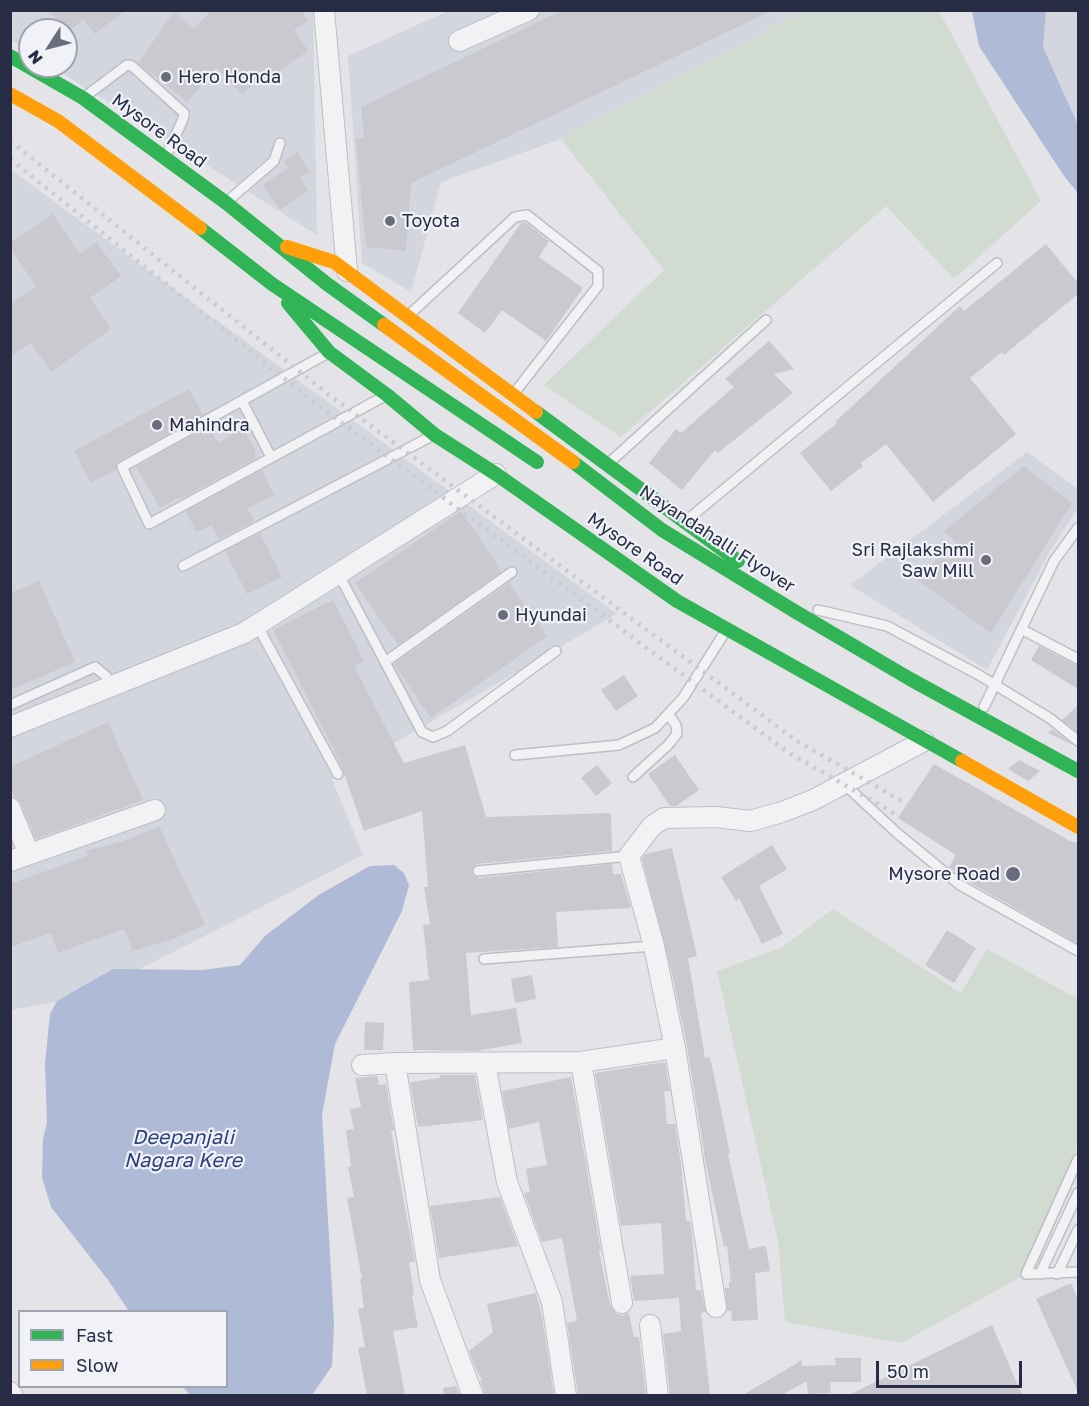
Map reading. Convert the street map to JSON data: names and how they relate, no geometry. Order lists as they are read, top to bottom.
{
  "streets": {
    "main road": ["Mysore Road", "Nayandahalli Flyover"]
  },
  "crossings": [
    ["Mysore Road", "Nayandahalli Flyover"]
  ],
  "water": ["Deepanjali Nagara Kere"],
  "places": [
    "Hero Honda",
    "Toyota",
    "Mahindra",
    "Sri Rajlakshmi Saw Mill",
    "Hyundai",
    "Mysore Road"
  ],
  "legend": ["Fast", "Slow"],
  "scale_bar": "50 m",
  "north": "bottom left"
}
